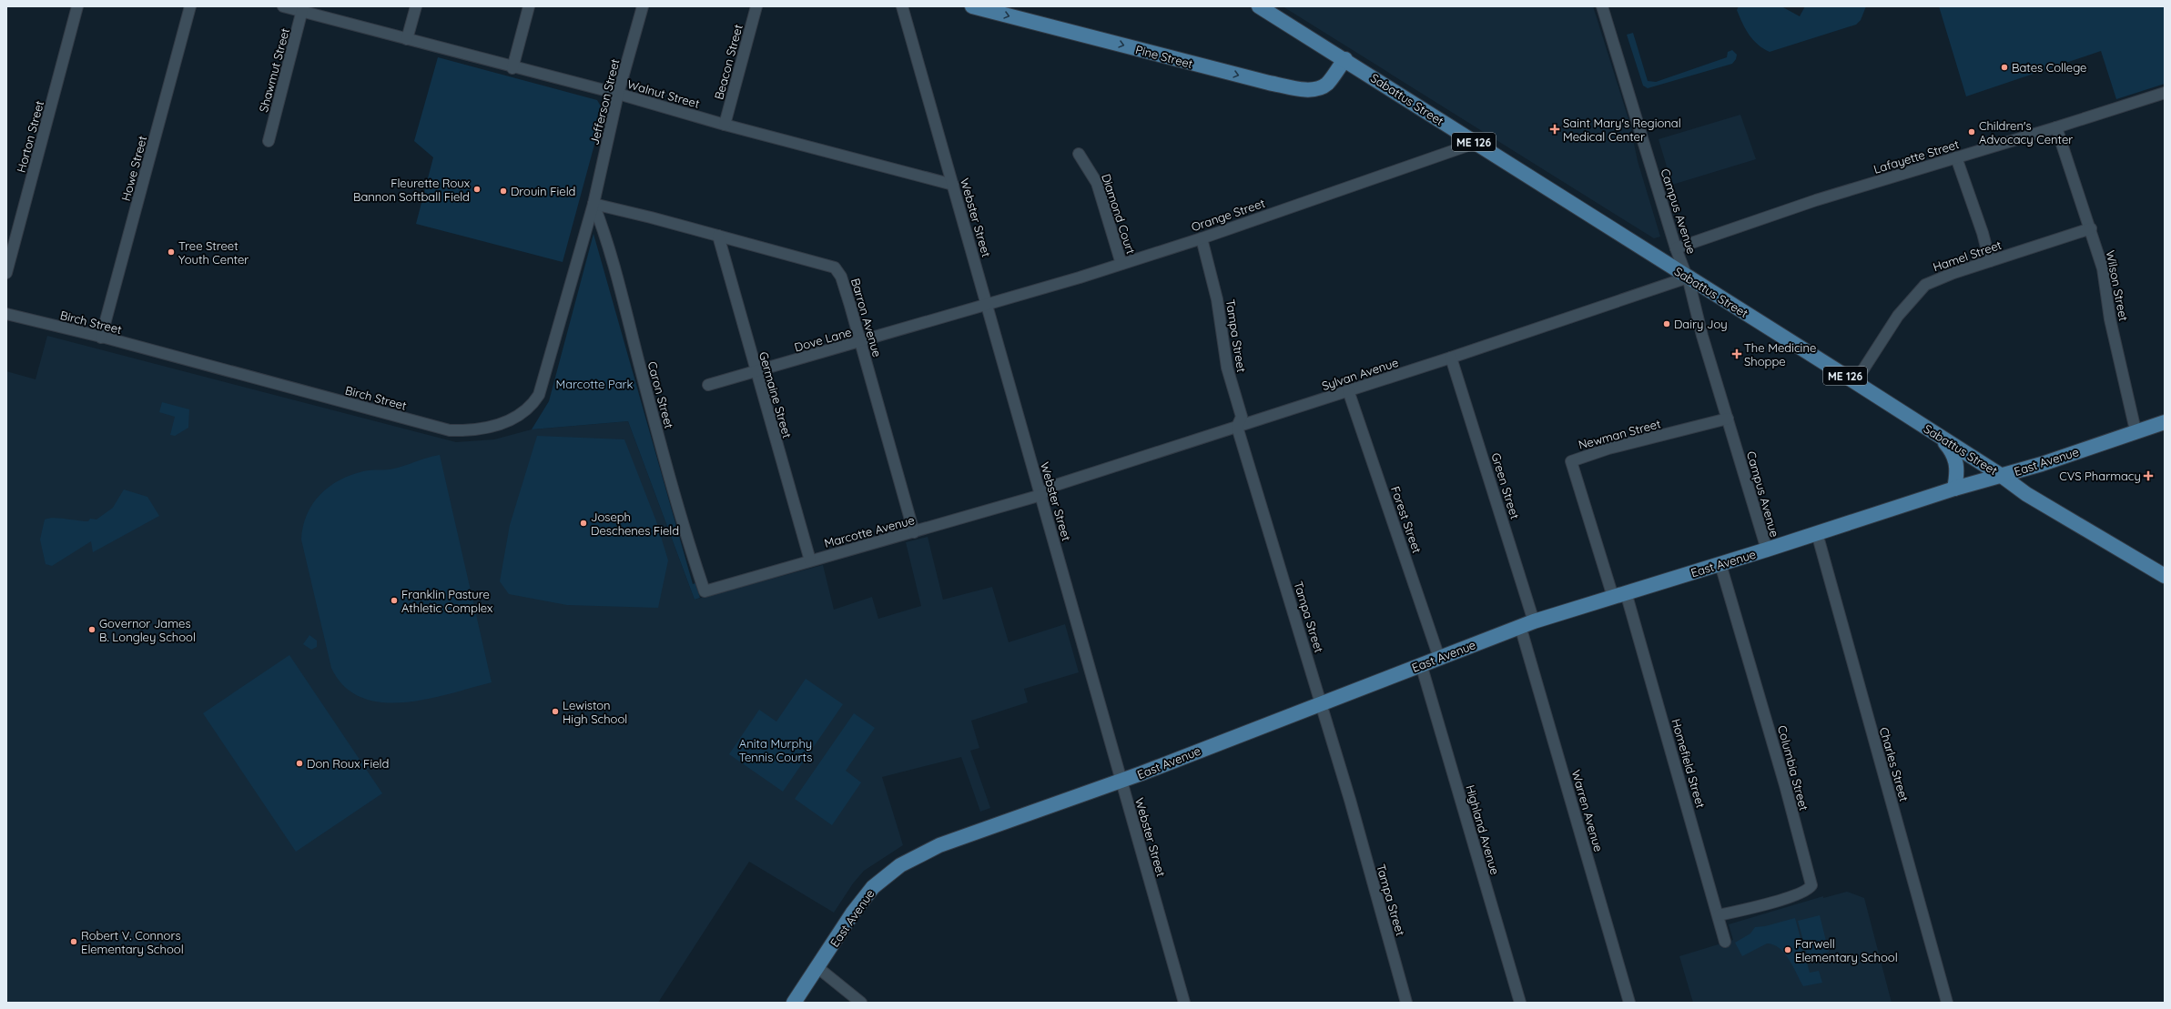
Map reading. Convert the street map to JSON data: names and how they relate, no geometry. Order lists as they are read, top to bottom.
{
  "streets": {
    "main road": [
      "Pine Street",
      "Sabattus Street",
      "ME 126",
      "East Avenue"
    ],
    "street": [
      "Beacon Street",
      "Shawmut Street",
      "Walnut Street",
      "Jefferson Street",
      "Horton Street",
      "Lafayette Street",
      "Howe Street",
      "Campus Avenue",
      "Diamond Court",
      "Orange Street",
      "Webster Street",
      "Hamel Street",
      "Wilson Street",
      "Barron Avenue",
      "Birch Street",
      "Tampa Street",
      "Dove Lane",
      "Sylvan Avenue",
      "Caron Street",
      "Germaine Street",
      "Newman Street",
      "Green Street",
      "Forest Street",
      "Marcotte Avenue",
      "Homefield Street",
      "Charles Street",
      "Columbia Street",
      "Warren Avenue",
      "Highland Avenue"
    ]
  },
  "crossings": [
    ["Pine Street", "Sabattus Street"],
    ["Beacon Street", "Walnut Street"],
    ["Shawmut Street", "Walnut Street"],
    ["Walnut Street", "Jefferson Street"],
    ["Walnut Street", "Webster Street"],
    ["Sabattus Street", "Campus Avenue"],
    ["Sabattus Street", "Orange Street"],
    ["Sabattus Street", "Hamel Street"],
    ["Sabattus Street", "Sylvan Avenue"],
    ["Sabattus Street", "East Avenue"],
    ["Jefferson Street", "Barron Avenue"],
    ["Jefferson Street", "Birch Street"],
    ["Jefferson Street", "Caron Street"],
    ["Lafayette Street", "Campus Avenue"],
    ["Lafayette Street", "Wilson Street"],
    ["Howe Street", "Birch Street"],
    ["Campus Avenue", "Sylvan Avenue"],
    ["Campus Avenue", "Newman Street"],
    ["Campus Avenue", "East Avenue"],
    ["Diamond Court", "Orange Street"],
    ["Orange Street", "Webster Street"],
    ["Orange Street", "Tampa Street"],
    ["Orange Street", "Dove Lane"],
    ["Webster Street", "Dove Lane"],
    ["Webster Street", "Sylvan Avenue"],
    ["Webster Street", "East Avenue"],
    ["Webster Street", "Marcotte Avenue"],
    ["Hamel Street", "Wilson Street"],
    ["Wilson Street", "East Avenue"],
    ["Barron Avenue", "Birch Street"],
    ["Barron Avenue", "Dove Lane"],
    ["Barron Avenue", "Caron Street"],
    ["Barron Avenue", "Germaine Street"],
    ["Barron Avenue", "Marcotte Avenue"],
    ["Birch Street", "Caron Street"],
    ["Tampa Street", "Sylvan Avenue"],
    ["Tampa Street", "East Avenue"],
    ["Dove Lane", "Germaine Street"],
    ["Sylvan Avenue", "Green Street"],
    ["Sylvan Avenue", "Forest Street"],
    ["Sylvan Avenue", "Marcotte Avenue"],
    ["Caron Street", "Marcotte Avenue"],
    ["Germaine Street", "Marcotte Avenue"],
    ["Newman Street", "East Avenue"],
    ["Newman Street", "Homefield Street"],
    ["East Avenue", "Green Street"],
    ["East Avenue", "Forest Street"],
    ["East Avenue", "Homefield Street"],
    ["East Avenue", "Charles Street"],
    ["East Avenue", "Columbia Street"],
    ["East Avenue", "Warren Avenue"],
    ["East Avenue", "Highland Avenue"],
    ["Green Street", "Warren Avenue"],
    ["Homefield Street", "Columbia Street"]
  ],
  "one_way": ["Pine Street"],
  "parks": ["Marcotte Park", "Anita Murphy Tennis Courts"],
  "places": {
    "other": [
      "Bates College",
      "Children's Advocacy Center",
      "Fleurette Roux Bannon Softball Field",
      "Drouin Field",
      "Tree Street Youth Center",
      "Dairy Joy",
      "Joseph Deschenes Field",
      "Franklin Pasture Athletic Complex",
      "Governor James B. Longley School",
      "Lewiston High School",
      "Don Roux Field",
      "Robert V. Connors Elementary School",
      "Farwell Elementary School"
    ],
    "health": ["Saint Mary's Regional Medical Center", "The Medicine Shoppe", "CVS Pharmacy"]
  }
}
